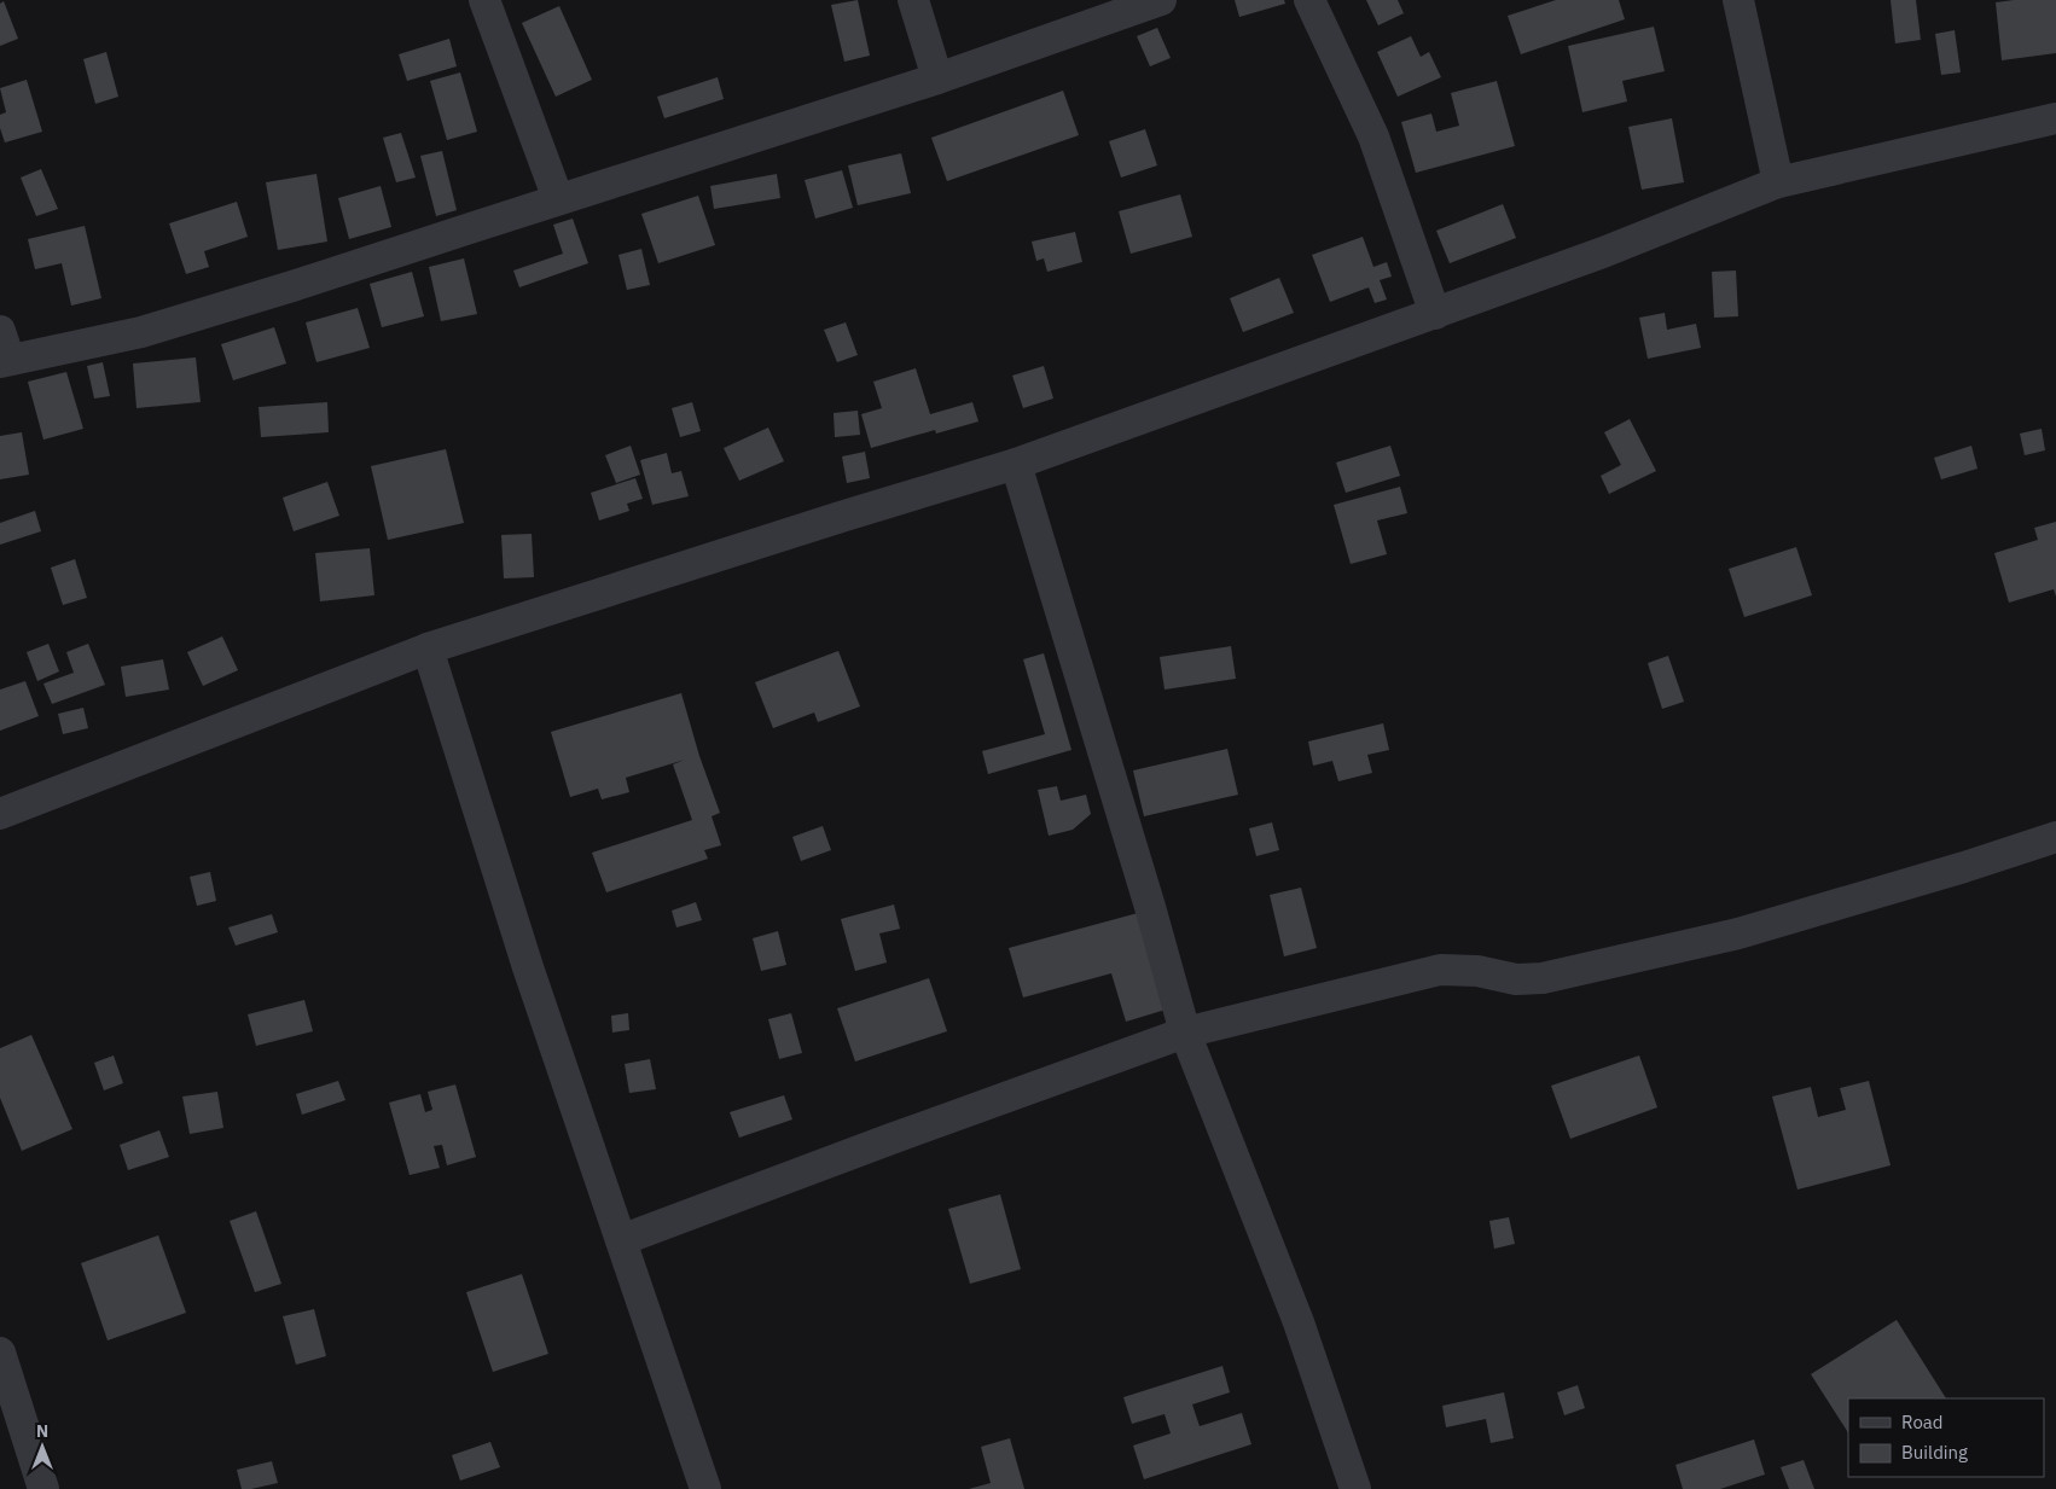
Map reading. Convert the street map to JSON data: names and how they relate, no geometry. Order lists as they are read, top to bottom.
{
  "legend": ["Road", "Building"],
  "north": "top"
}
